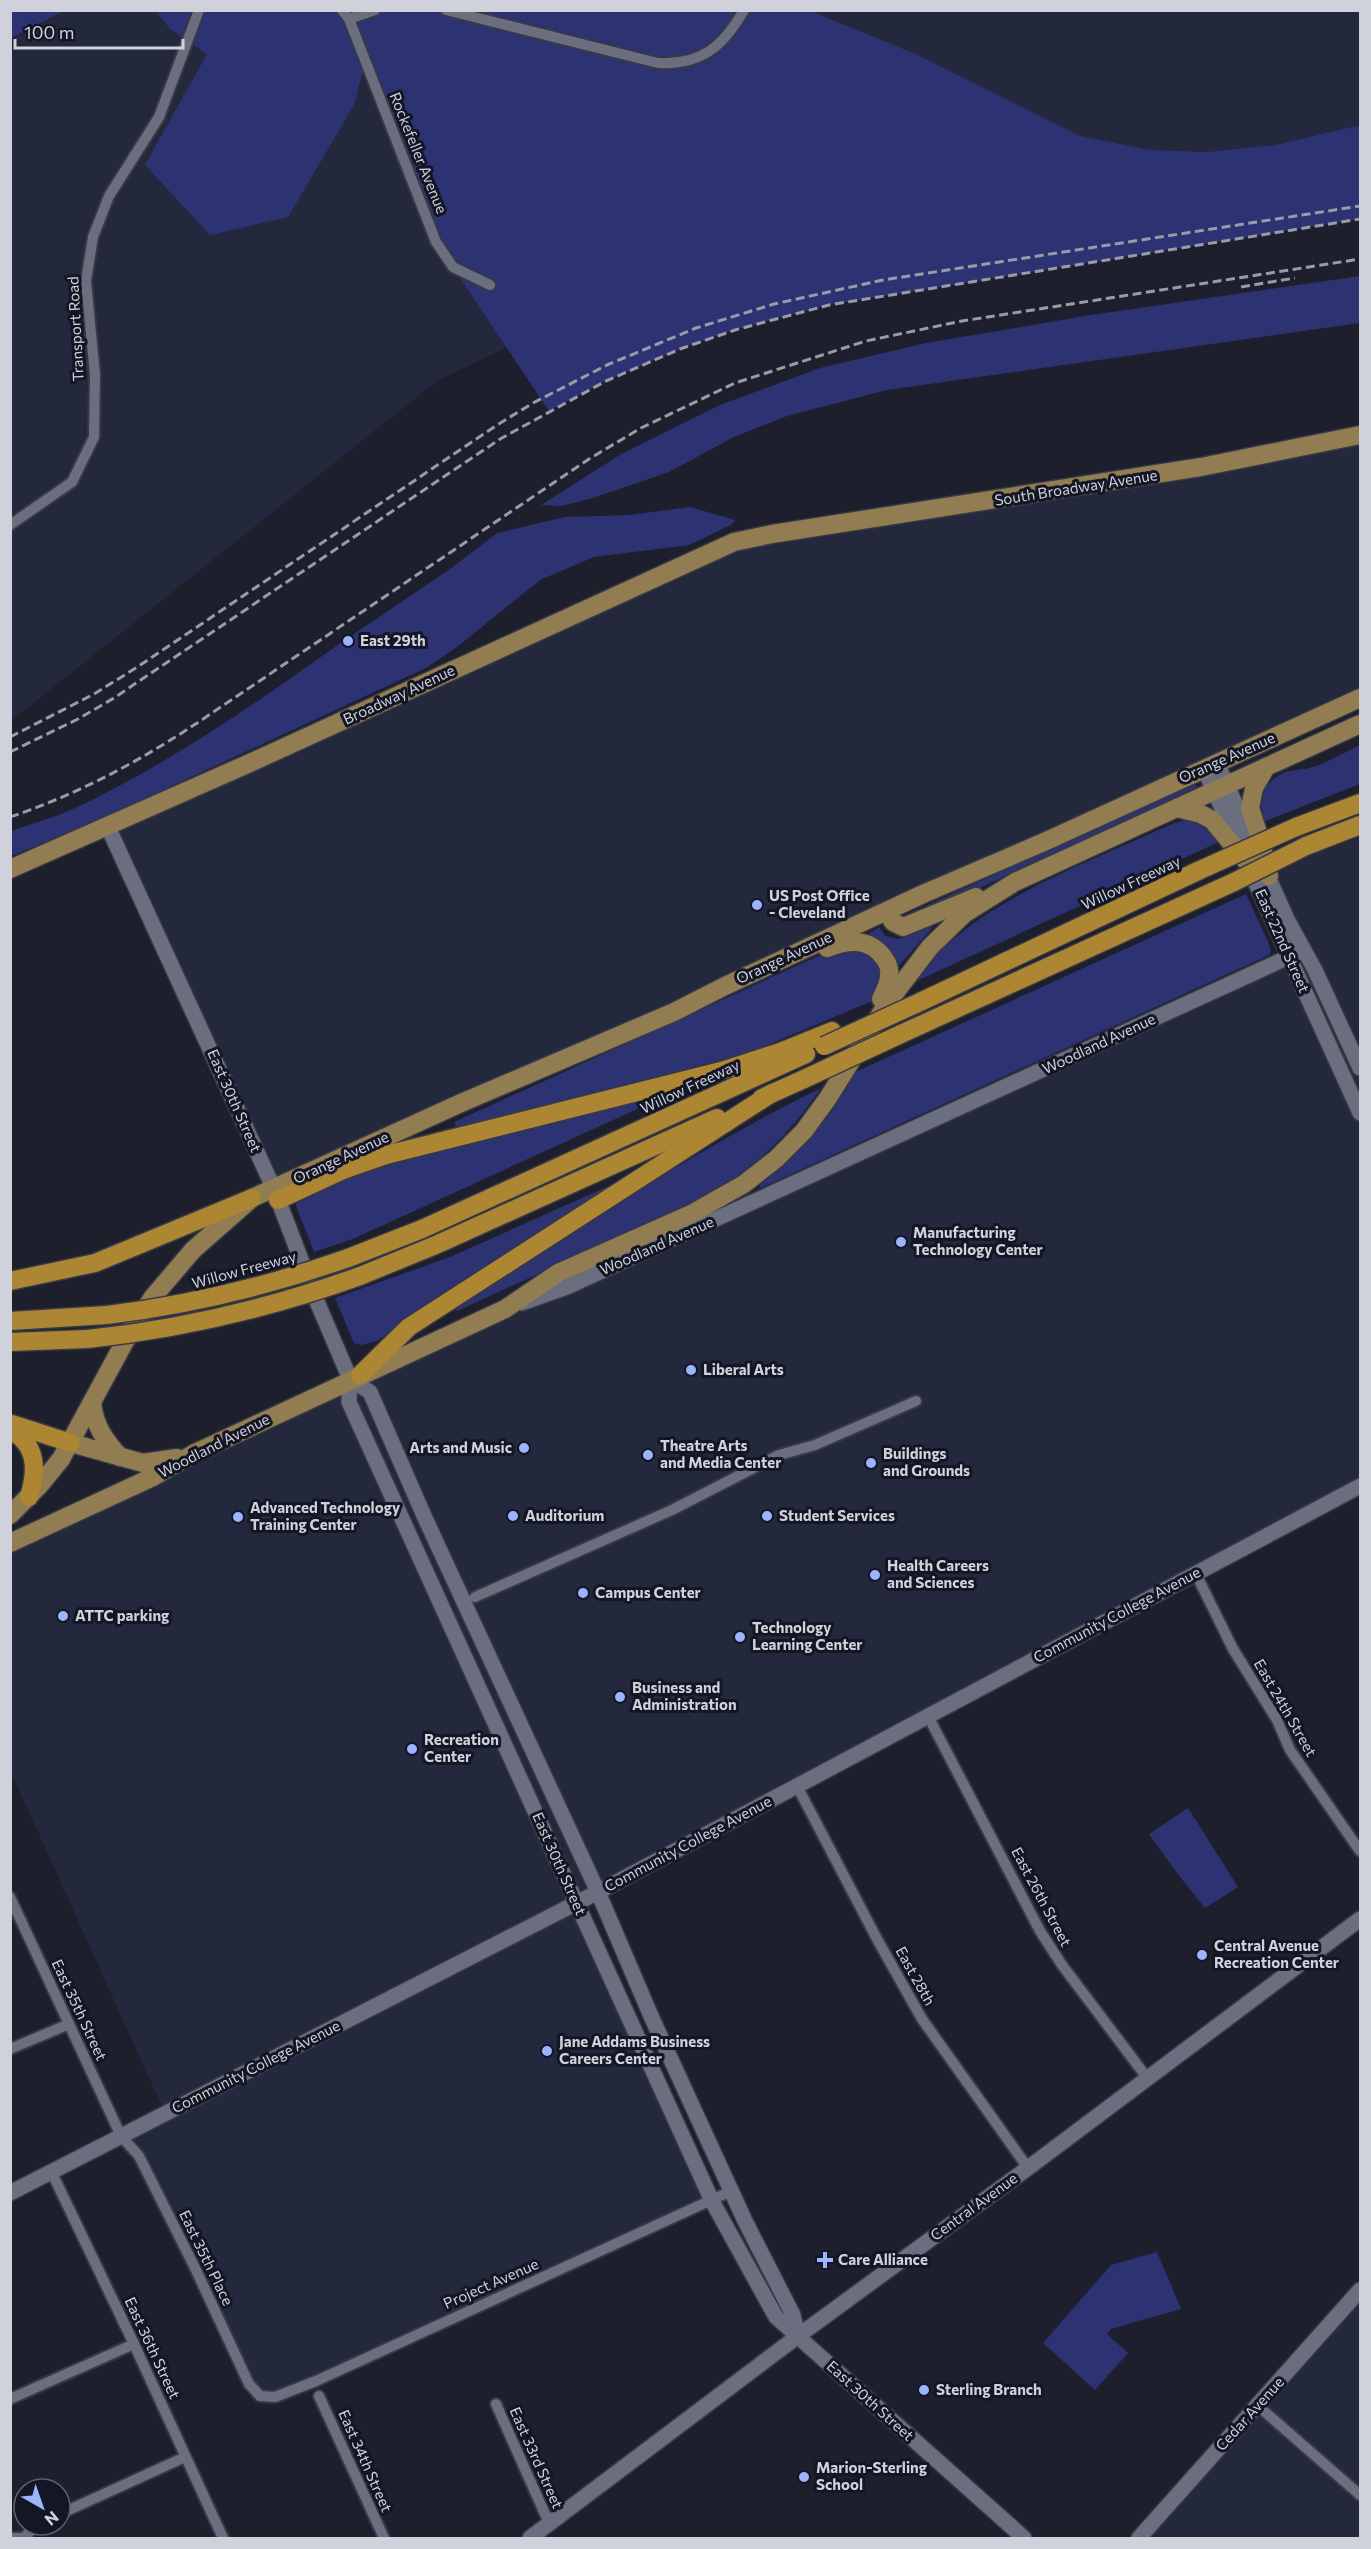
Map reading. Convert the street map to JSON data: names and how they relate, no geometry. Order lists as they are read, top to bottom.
{
  "streets": {
    "highway": ["Willow Freeway"],
    "main road": [
      "South Broadway Avenue",
      "Broadway Avenue",
      "Orange Avenue",
      "Woodland Avenue"
    ],
    "street": [
      "Rockefeller Avenue",
      "Transport Road",
      "East 22nd Street",
      "East 30th Street",
      "Community College Avenue",
      "East 24th Street",
      "East 26th Street",
      "East 28th",
      "East 35th Street",
      "Central Avenue",
      "East 35th Place",
      "Project Avenue",
      "East 36th Street",
      "Cedar Avenue",
      "East 33rd Street",
      "East 34th Street"
    ]
  },
  "crossings": [
    ["South Broadway Avenue", "Broadway Avenue"],
    ["Broadway Avenue", "East 30th Street"],
    ["Orange Avenue", "East 22nd Street"],
    ["Orange Avenue", "Woodland Avenue"],
    ["Orange Avenue", "East 30th Street"],
    ["East 22nd Street", "Woodland Avenue"],
    ["Woodland Avenue", "East 30th Street"],
    ["East 30th Street", "Community College Avenue"],
    ["East 30th Street", "Central Avenue"],
    ["East 30th Street", "Project Avenue"],
    ["Community College Avenue", "East 24th Street"],
    ["Community College Avenue", "East 26th Street"],
    ["Community College Avenue", "East 28th"],
    ["Community College Avenue", "East 35th Street"],
    ["Community College Avenue", "East 35th Place"],
    ["Community College Avenue", "East 36th Street"],
    ["East 26th Street", "Central Avenue"],
    ["East 28th", "Central Avenue"],
    ["East 35th Street", "East 35th Place"],
    ["Central Avenue", "East 33rd Street"],
    ["East 35th Place", "Project Avenue"]
  ],
  "places": {
    "other": [
      "East 29th",
      "US Post Office - Cleveland",
      "Manufacturing Technology Center",
      "Liberal Arts",
      "Arts and Music",
      "Theatre Arts and Media Center",
      "Buildings and Grounds",
      "Auditorium",
      "Student Services",
      "Advanced Technology Training Center",
      "Health Careers and Sciences",
      "Campus Center",
      "ATTC parking",
      "Technology Learning Center",
      "Business and Administration",
      "Recreation Center",
      "Central Avenue Recreation Center",
      "Jane Addams Business Careers Center",
      "Sterling Branch",
      "Marion-Sterling School"
    ],
    "health": ["Care Alliance"]
  },
  "scale_bar": "100 m",
  "north": "bottom right"
}
